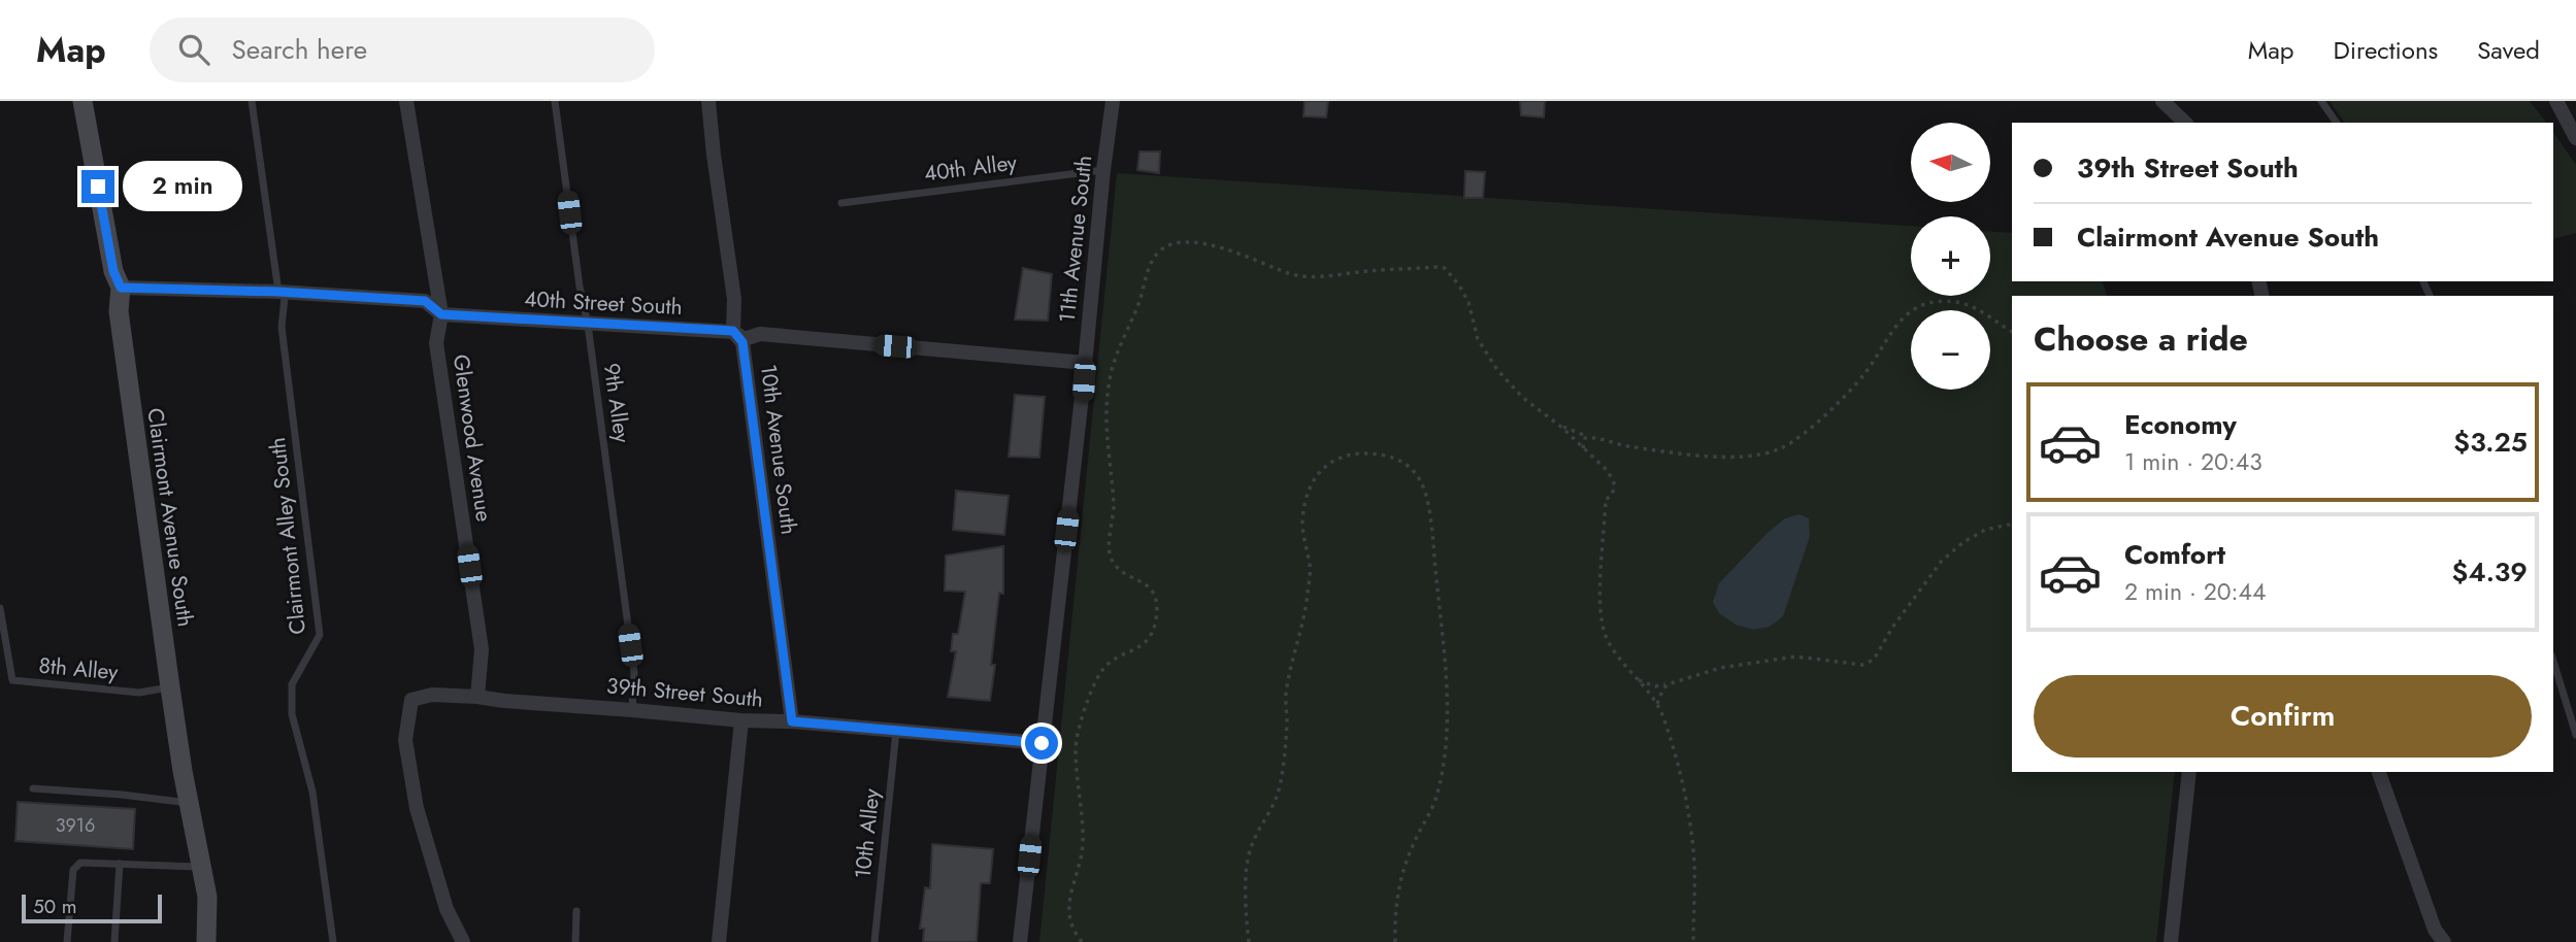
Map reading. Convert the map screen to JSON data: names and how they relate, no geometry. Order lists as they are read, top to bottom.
{
  "streets": {
    "street": [
      "11th Avenue South",
      "40th Street South",
      "Glenwood Avenue",
      "10th Avenue South",
      "Clairmont Avenue South",
      "39th Street South"
    ],
    "lane": [
      "40th Alley",
      "9th Alley",
      "Clairmont Alley South",
      "8th Alley",
      "10th Alley"
    ]
  },
  "crossings": [
    ["40th Alley", "11th Avenue South"],
    ["11th Avenue South", "40th Street South"],
    ["11th Avenue South", "39th Street South"],
    ["40th Street South", "9th Alley"],
    ["40th Street South", "Glenwood Avenue"],
    ["40th Street South", "10th Avenue South"],
    ["40th Street South", "Clairmont Avenue South"],
    ["40th Street South", "Clairmont Alley South"],
    ["9th Alley", "39th Street South"],
    ["Glenwood Avenue", "39th Street South"],
    ["10th Avenue South", "39th Street South"],
    ["Clairmont Avenue South", "8th Alley"],
    ["39th Street South", "10th Alley"]
  ],
  "house_numbers": ["3916"],
  "scale_bar": "50 m",
  "north": "left",
  "page": {
    "header": "Map",
    "search": "Search here",
    "nav": ["Map", "Directions", "Saved"],
    "map_buttons": ["+", "−"],
    "banner": ["39th Street South", "Clairmont Avenue South"],
    "bubble": "2 min",
    "heading": "Choose a ride",
    "list": [
      {
        "name": "Economy",
        "note": "1 min · 20:43",
        "value": "$3.25"
      },
      {
        "name": "Comfort",
        "note": "2 min · 20:44",
        "value": "$4.39"
      }
    ],
    "buttons": "Confirm",
    "scale": "50 m"
  }
}
